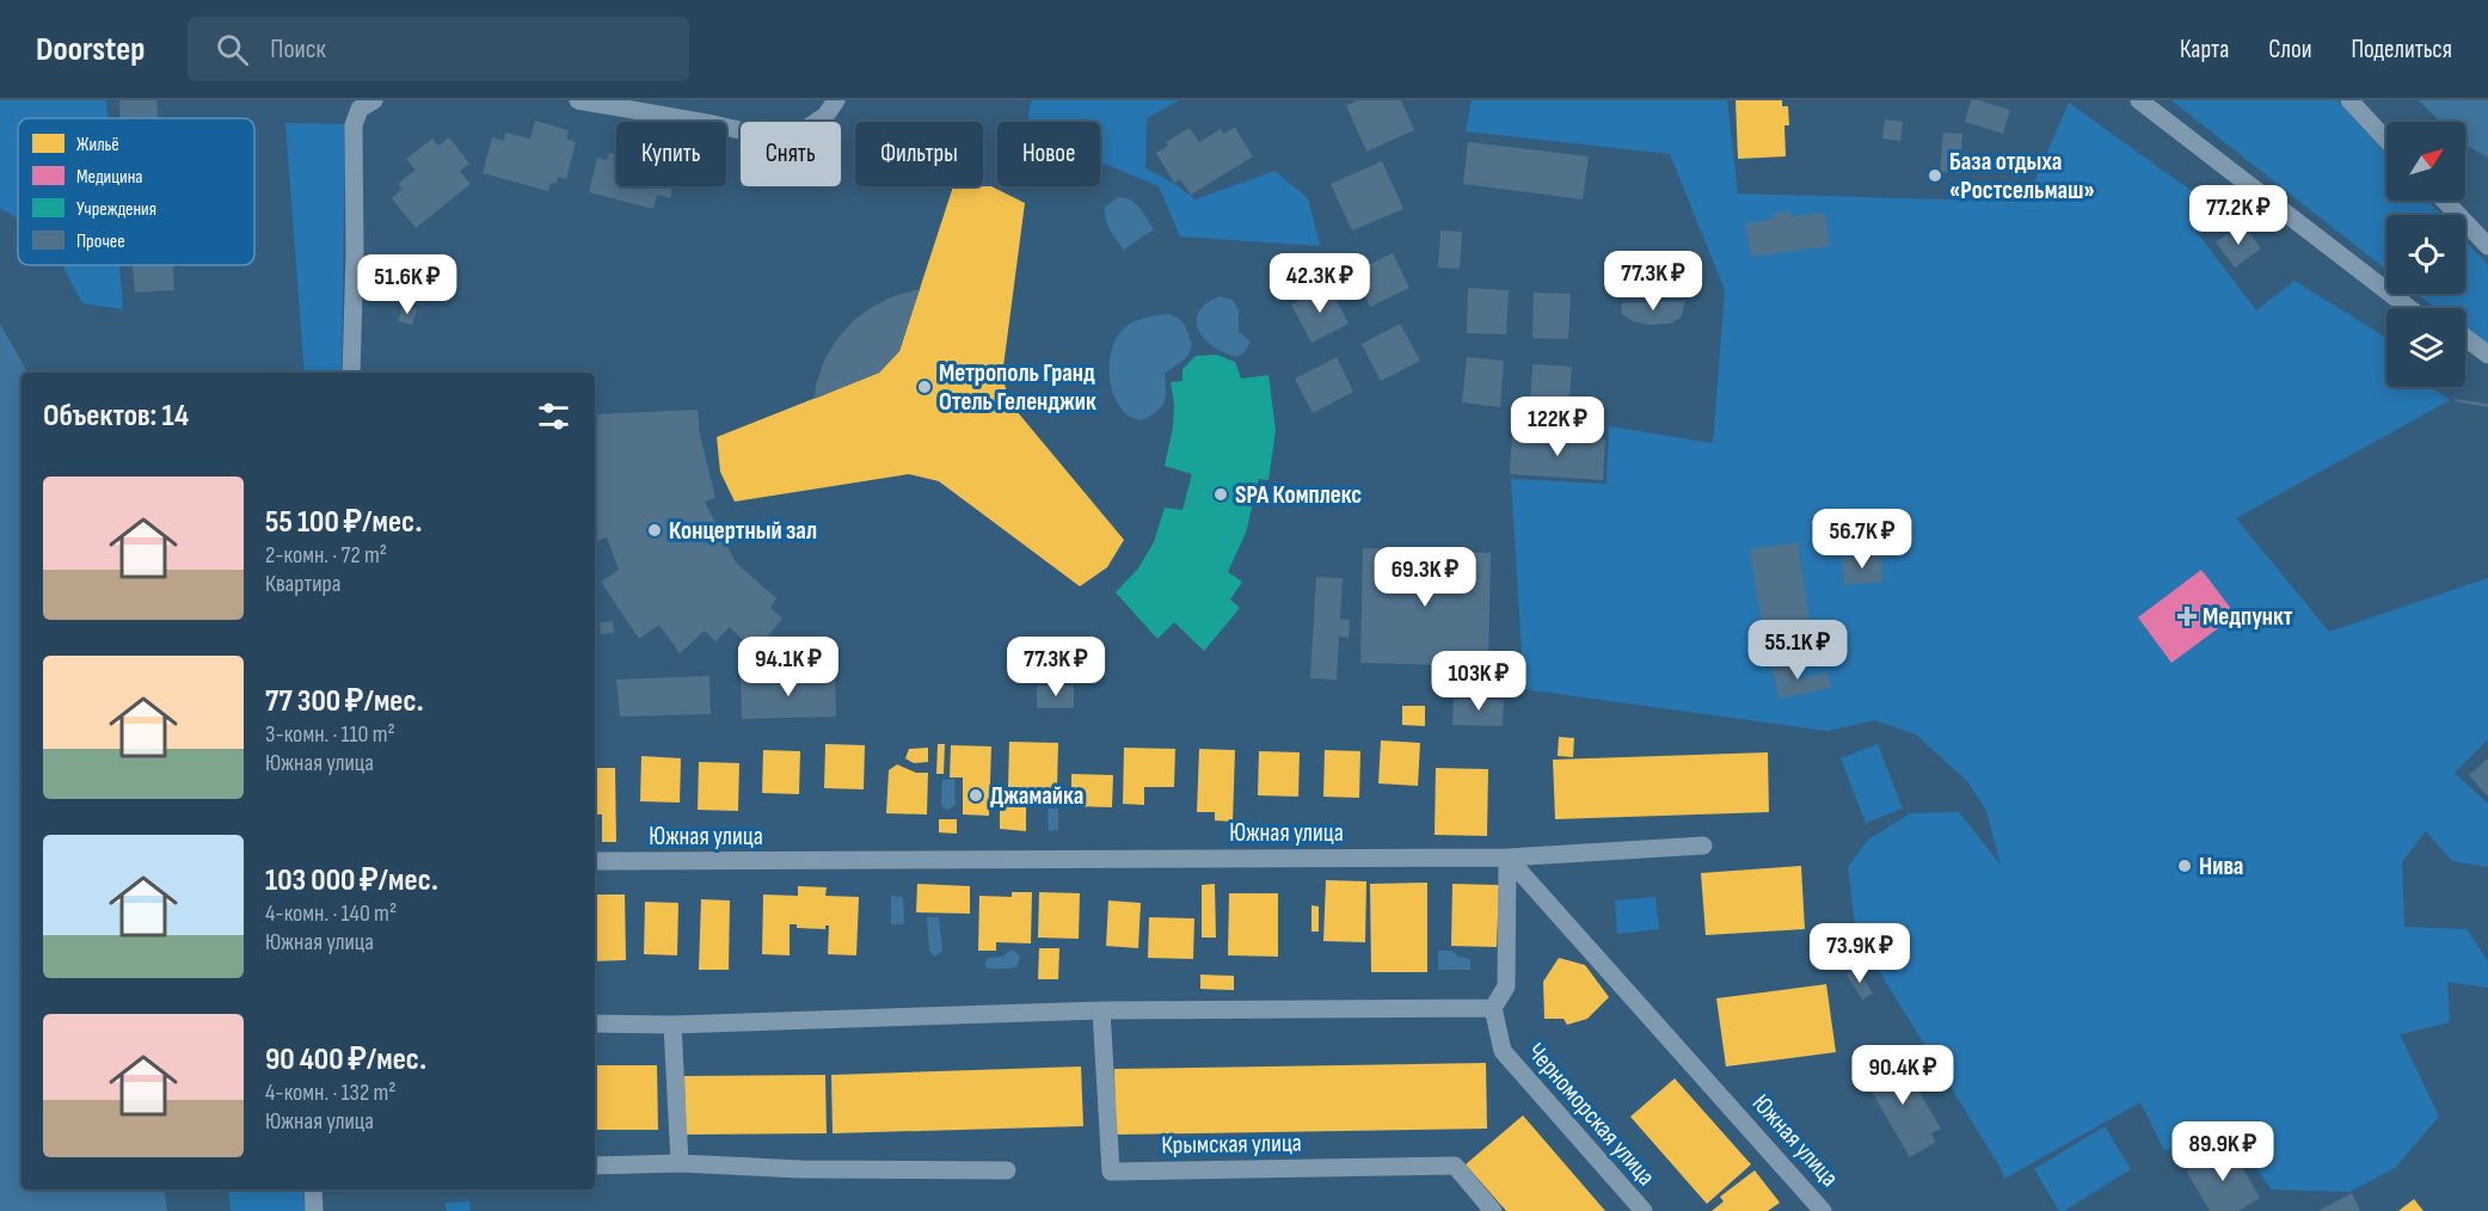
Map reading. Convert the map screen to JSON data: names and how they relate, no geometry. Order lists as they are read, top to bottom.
{
  "streets": {
    "street": ["Южная улица", "Черноморская улица", "Крымская улица"]
  },
  "places": {
    "other": [
      "База отдыха «Ростсельмаш»",
      "Метрополь Гранд Отель Геленджик",
      "SPA Комплекс",
      "Концертный зал",
      "Джамайка",
      "Нива"
    ],
    "health": ["Медпункт"]
  },
  "legend": [
    "Жильё",
    "Медицина",
    "Учреждения",
    "Прочее"
  ],
  "north": "top right",
  "page": {
    "header": "Doorstep",
    "search": "Поиск",
    "nav": ["Карта", "Слои", "Поделиться"],
    "chip": [
      "Купить",
      "Снять",
      "Фильтры",
      "Новое"
    ],
    "price": [
      "77.2K ₽",
      "77.3K ₽",
      "42.3K ₽",
      "51.6K ₽",
      "122K ₽",
      "56.7K ₽",
      "69.3K ₽",
      "55.1K ₽",
      "94.1K ₽",
      "77.3K ₽",
      "103K ₽",
      "73.9K ₽",
      "90.4K ₽",
      "89.9K ₽"
    ],
    "heading": "Объектов: 14",
    "list": [
      {
        "name": "55 100 ₽/мес.",
        "note": "2-комн. · 72 m² · Квартира"
      },
      {
        "name": "77 300 ₽/мес.",
        "note": "3-комн. · 110 m² · Южная улица"
      },
      {
        "name": "103 000 ₽/мес.",
        "note": "4-комн. · 140 m² · Южная улица"
      },
      {
        "name": "90 400 ₽/мес.",
        "note": "4-комн. · 132 m² · Южная улица"
      }
    ]
  }
}
